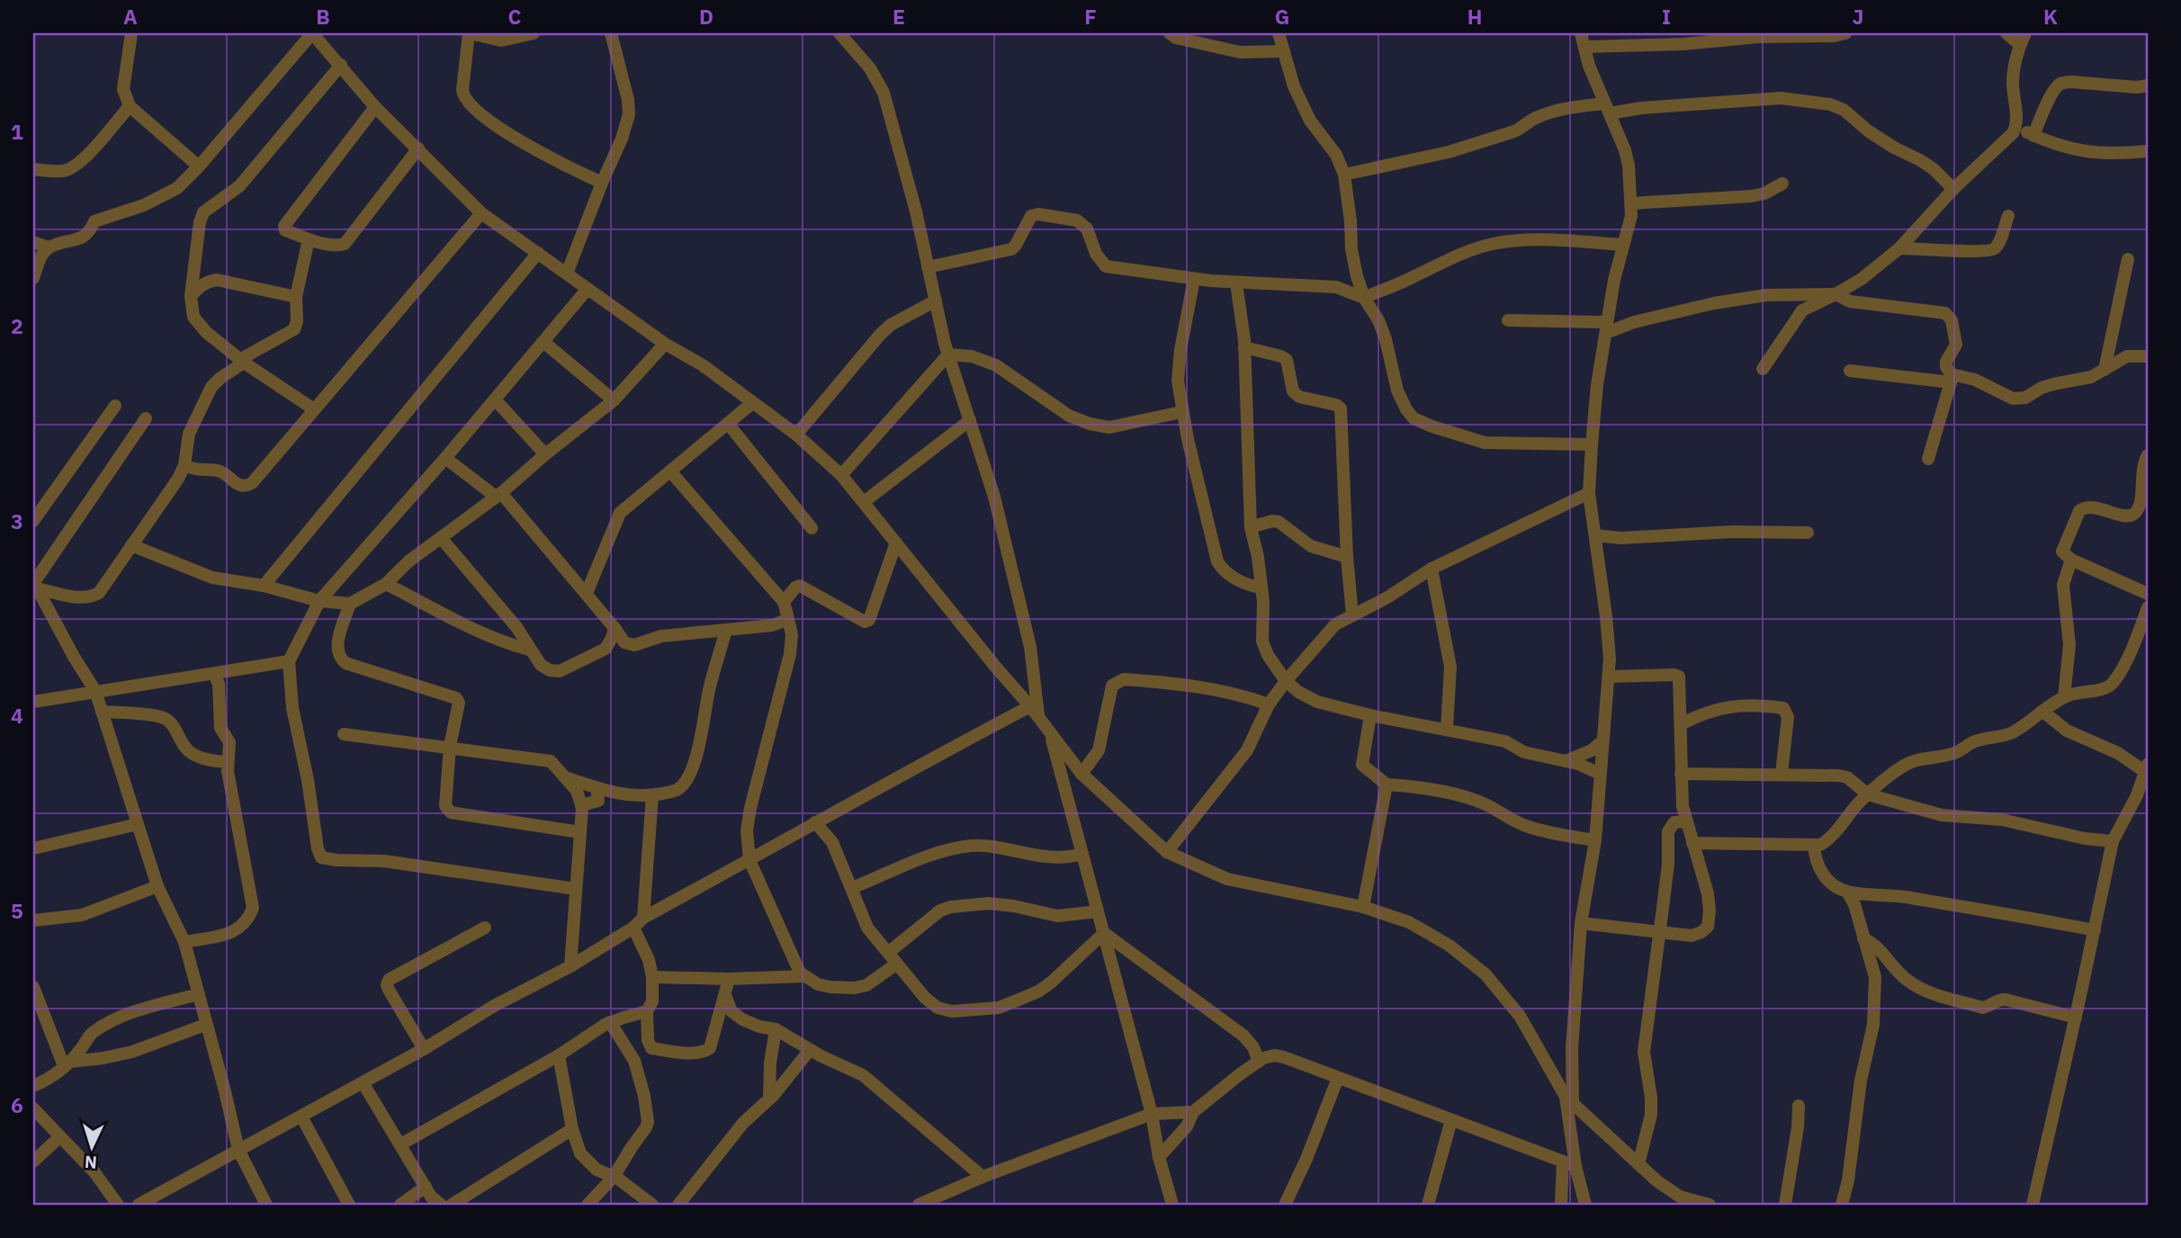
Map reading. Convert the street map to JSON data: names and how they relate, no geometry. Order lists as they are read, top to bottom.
{
  "north": "bottom",
  "grid": {
    "columns": [
      "A",
      "B",
      "C",
      "D",
      "E",
      "F",
      "G",
      "H",
      "I",
      "J",
      "K"
    ],
    "rows": [
      "1",
      "2",
      "3",
      "4",
      "5",
      "6"
    ]
  }
}
